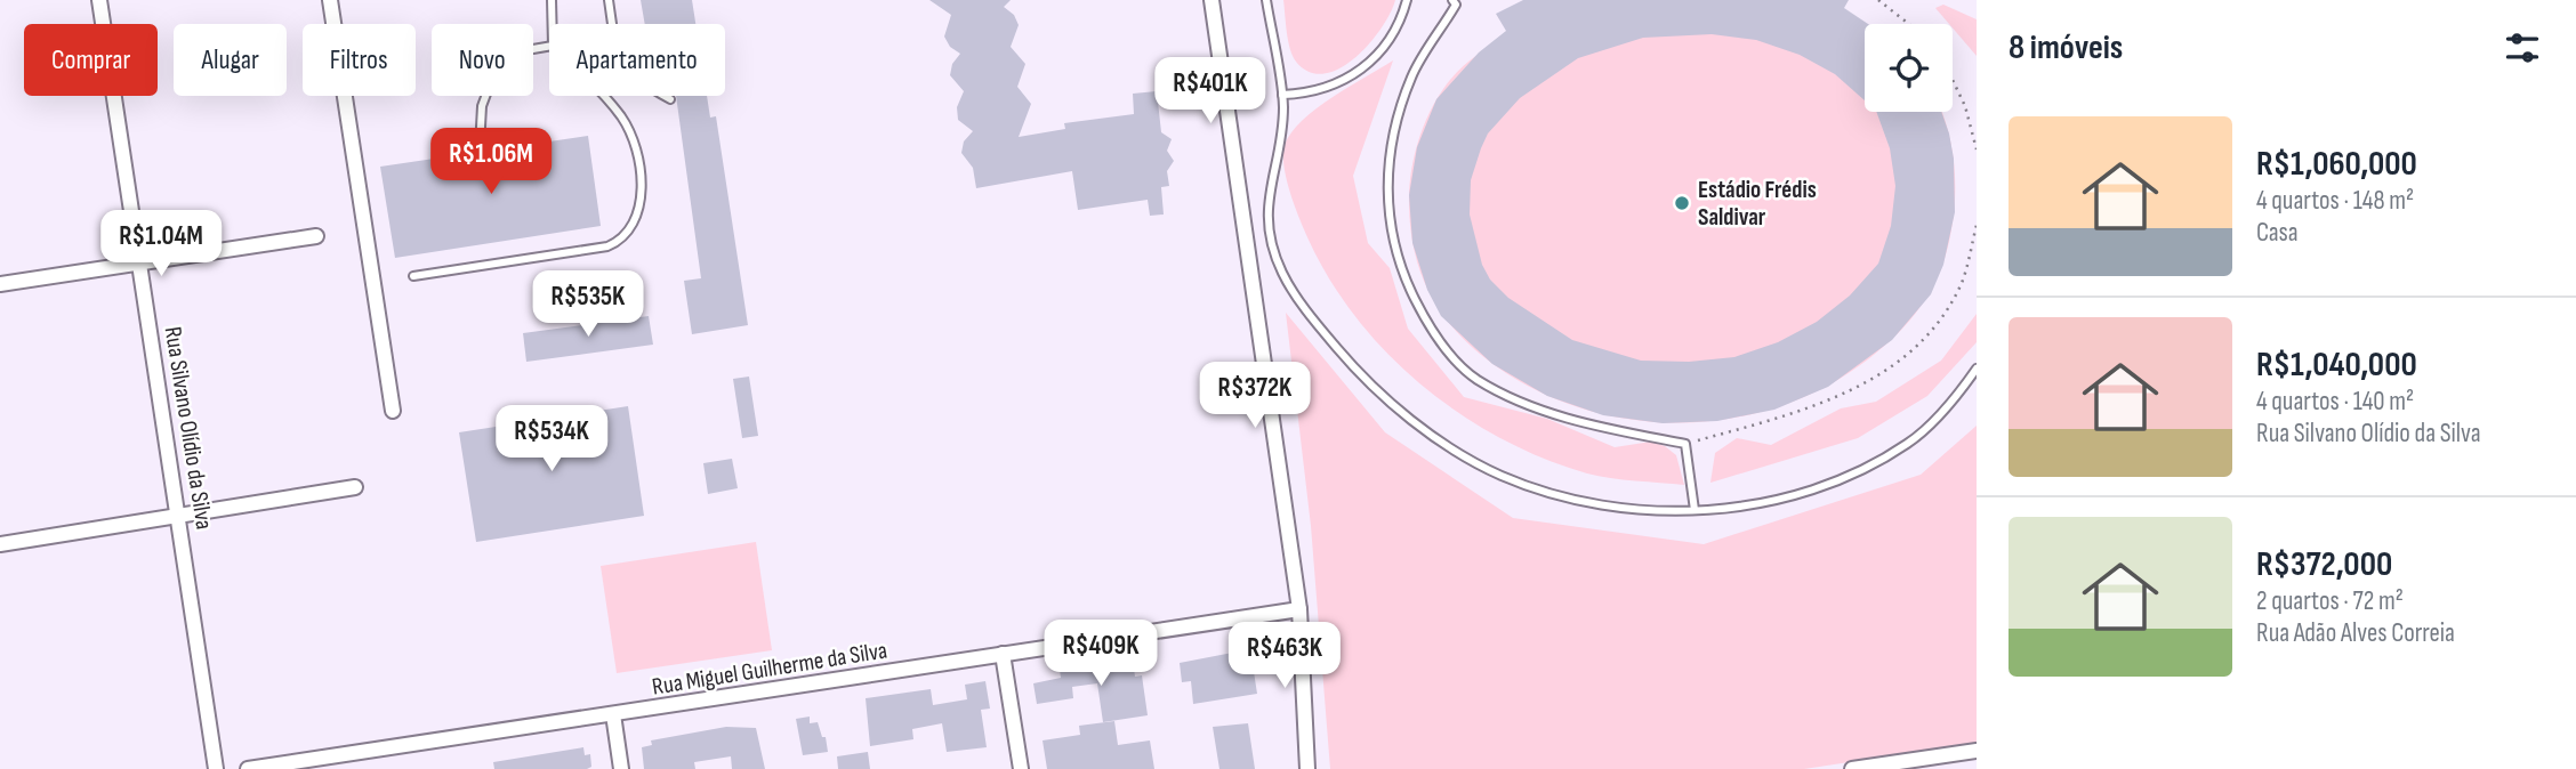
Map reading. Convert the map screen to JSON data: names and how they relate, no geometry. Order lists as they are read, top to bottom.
{
  "streets": {
    "street": ["Rua Silvano Olídio da Silva", "Rua Miguel Guilherme da Silva"]
  },
  "places": ["Estádio Frédis Saldivar"],
  "page": {
    "heading": "8 imóveis",
    "chip": [
      "Comprar",
      "Alugar",
      "Filtros",
      "Novo",
      "Apartamento"
    ],
    "price": [
      "R$401K",
      "R$1.06M",
      "R$1.04M",
      "R$535K",
      "R$372K",
      "R$534K",
      "R$409K",
      "R$463K"
    ],
    "list": [
      {
        "name": "R$1,060,000",
        "note": "4 quartos · 148 m² · Casa"
      },
      {
        "name": "R$1,040,000",
        "note": "4 quartos · 140 m² · Rua Silvano Olídio da Silva"
      },
      {
        "name": "R$372,000",
        "note": "2 quartos · 72 m² · Rua Adão Alves Correia"
      }
    ]
  }
}
